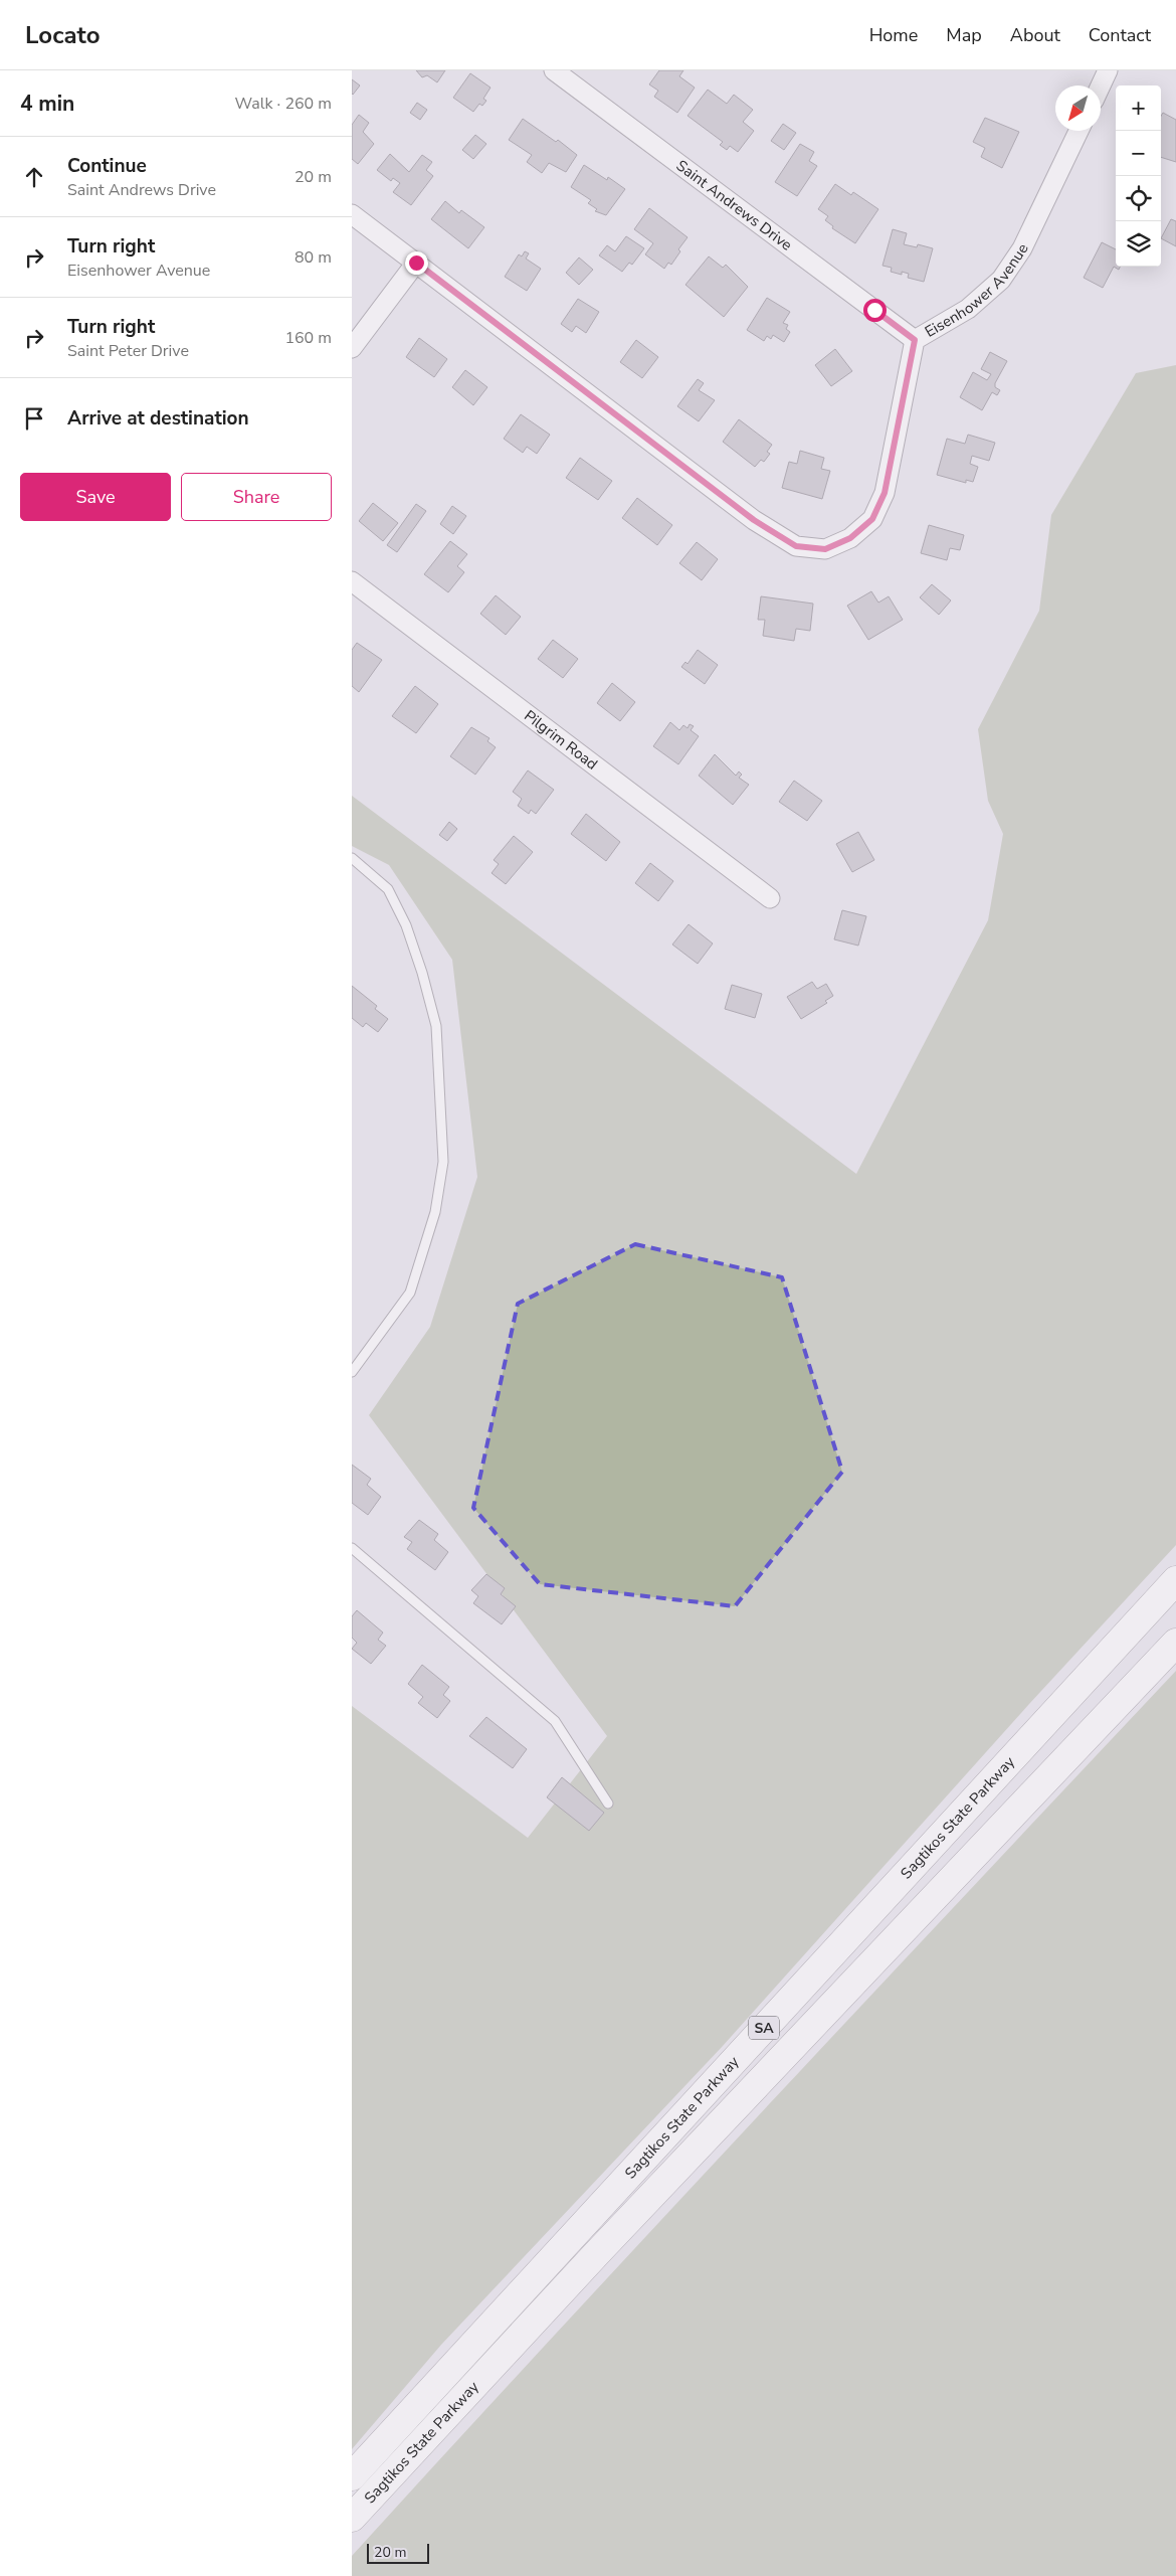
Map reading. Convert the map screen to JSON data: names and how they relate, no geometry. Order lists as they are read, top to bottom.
{
  "streets": {
    "highway": ["Sagtikos State Parkway", "SA"],
    "street": ["Saint Andrews Drive", "Eisenhower Avenue", "Pilgrim Road"]
  },
  "crossings": [
    ["Saint Andrews Drive", "Eisenhower Avenue"]
  ],
  "scale_bar": "20 m",
  "north": "bottom left",
  "page": {
    "header": "Locato",
    "nav": [
      "Home",
      "Map",
      "About",
      "Contact"
    ],
    "heading": ["4 min", "Walk · 260 m"],
    "map_buttons": ["+", "−"],
    "list": [
      ["Continue", "Saint Andrews Drive", "20 m"],
      ["Turn right", "Eisenhower Avenue", "80 m"],
      ["Turn right", "Saint Peter Drive", "160 m"],
      "Arrive at destination"
    ],
    "buttons": ["Save", "Share"],
    "scale": "20 m"
  }
}
